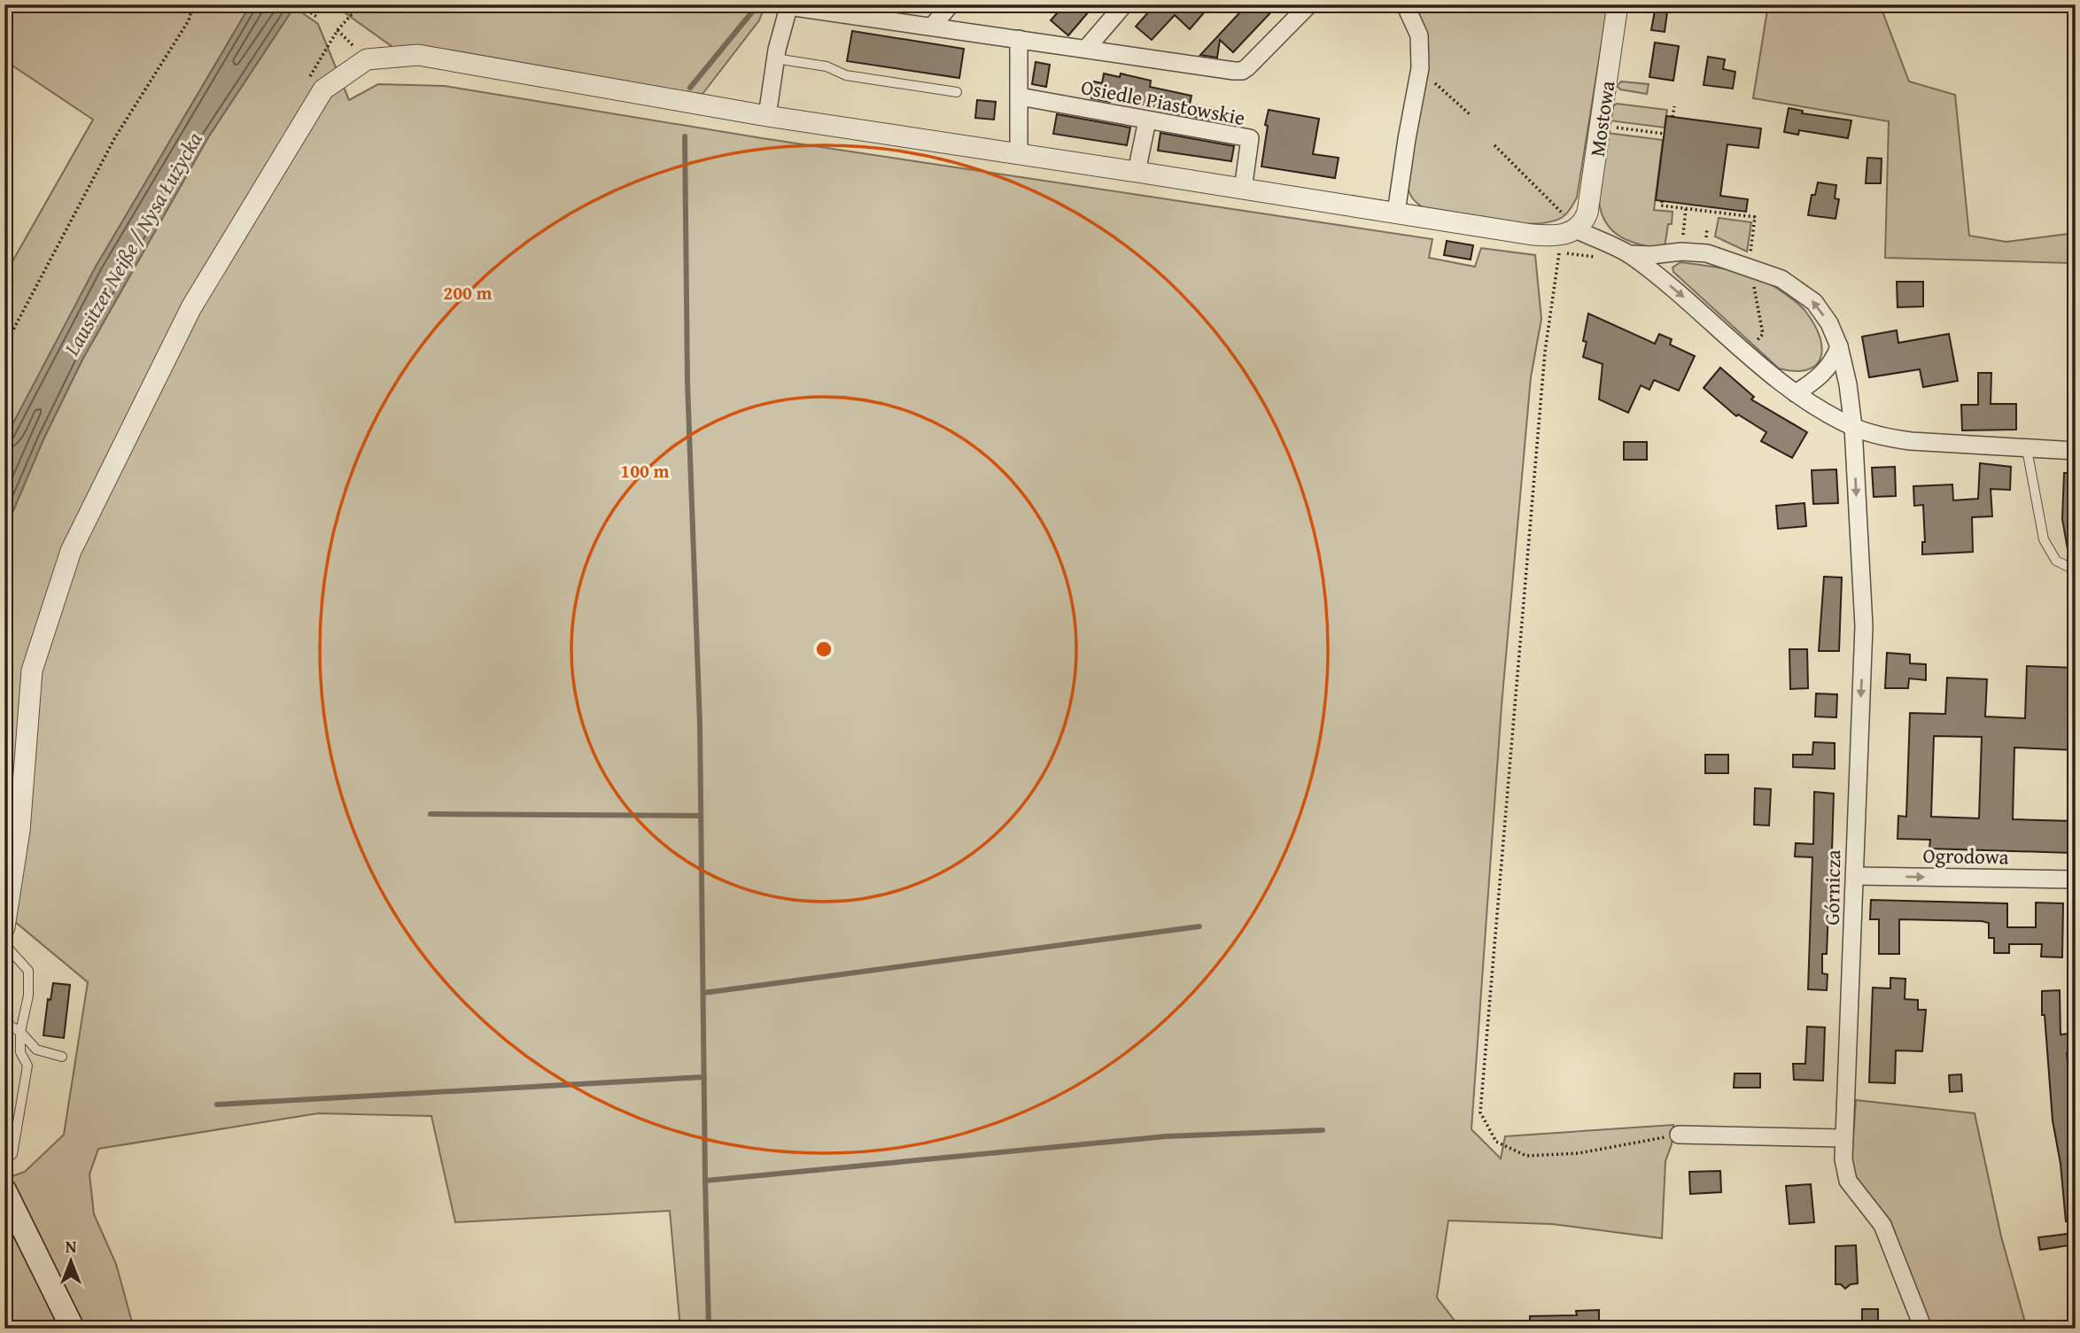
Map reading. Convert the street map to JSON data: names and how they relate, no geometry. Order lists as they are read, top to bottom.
{
  "streets": {
    "street": [
      "Osiedle Piastowskie",
      "Mostowa",
      "Ogrodowa",
      "Górnicza"
    ]
  },
  "crossings": [
    ["Ogrodowa", "Górnicza"]
  ],
  "one_way": ["Ogrodowa"],
  "water": ["Lausitzer Neiße / Nysa Łużycka"],
  "north": "top",
  "rings": ["200 m", "100 m"]
}
